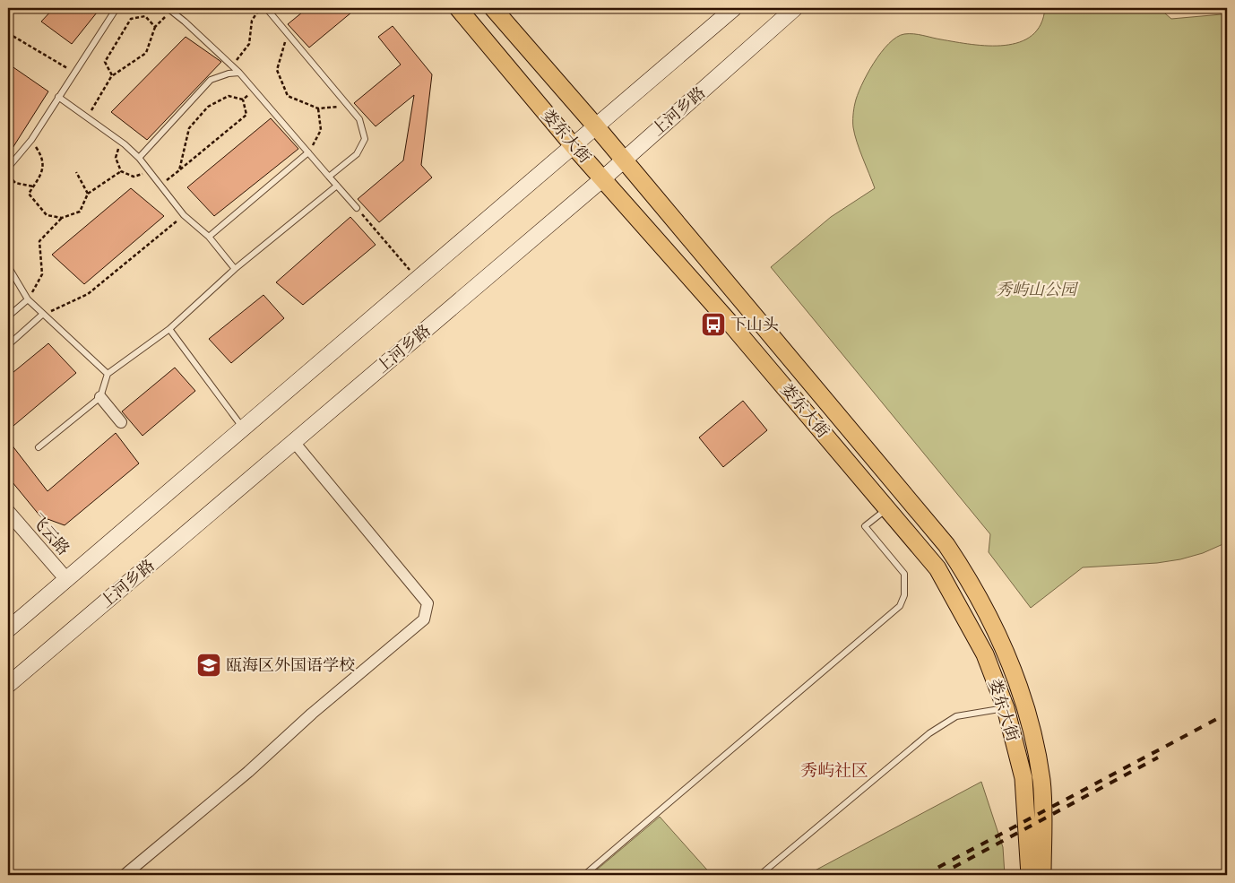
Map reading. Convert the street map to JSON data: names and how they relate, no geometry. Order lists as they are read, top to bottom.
{
  "streets": {
    "main road": ["上河乡路", "娄东大街"],
    "street": ["飞云路"]
  },
  "crossings": [
    ["上河乡路", "娄东大街"]
  ],
  "districts": ["秀屿社区"],
  "parks": ["秀屿山公园"],
  "places": {
    "bus stop": ["下山头"],
    "school or university": ["瓯海区外国语学校"]
  }
}
